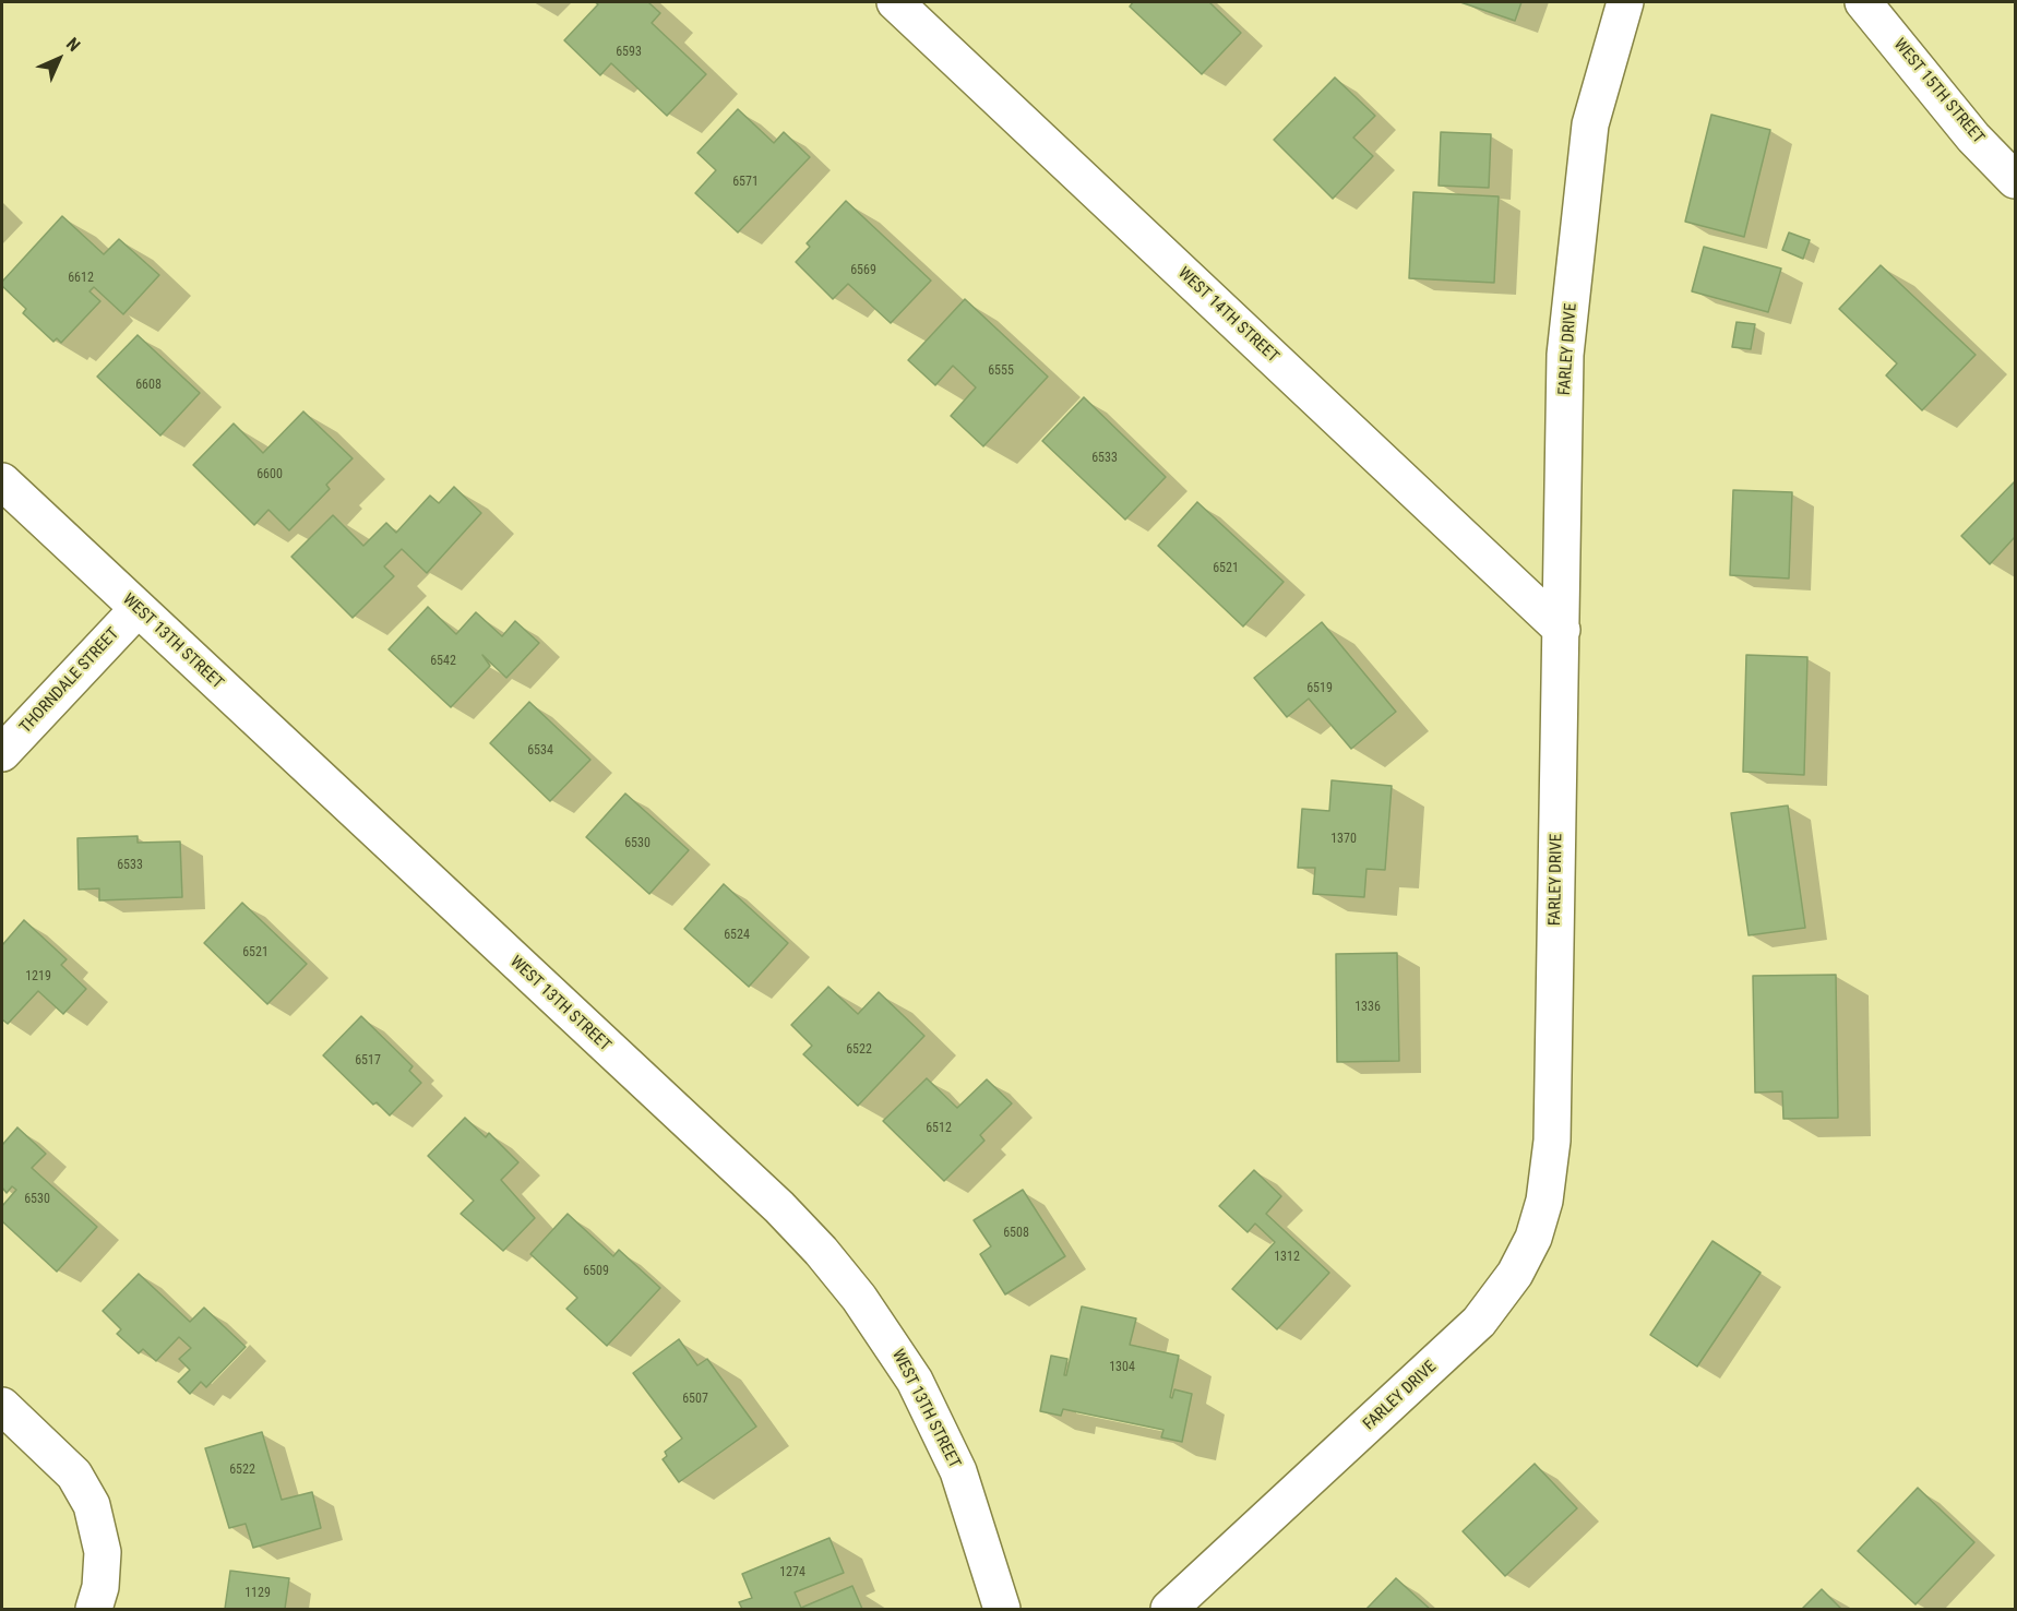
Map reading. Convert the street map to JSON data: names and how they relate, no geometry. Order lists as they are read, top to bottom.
{
  "streets": {
    "street": [
      "WEST 15TH STREET",
      "WEST 14TH STREET",
      "FARLEY DRIVE",
      "WEST 13TH STREET",
      "THORNDALE STREET"
    ]
  },
  "crossings": [
    ["WEST 14TH STREET", "FARLEY DRIVE"],
    ["WEST 13TH STREET", "THORNDALE STREET"]
  ],
  "house_numbers": [
    "6593",
    "6571",
    "6569",
    "6612",
    "6555",
    "6608",
    "6533",
    "6600",
    "6521",
    "6542",
    "6519",
    "6534",
    "1370",
    "6530",
    "6533",
    "6524",
    "6521",
    "1219",
    "1336",
    "6522",
    "6517",
    "6512",
    "6530",
    "6508",
    "1312",
    "6509",
    "1304",
    "6507",
    "6522",
    "1274",
    "1129"
  ],
  "north": "top right"
}
